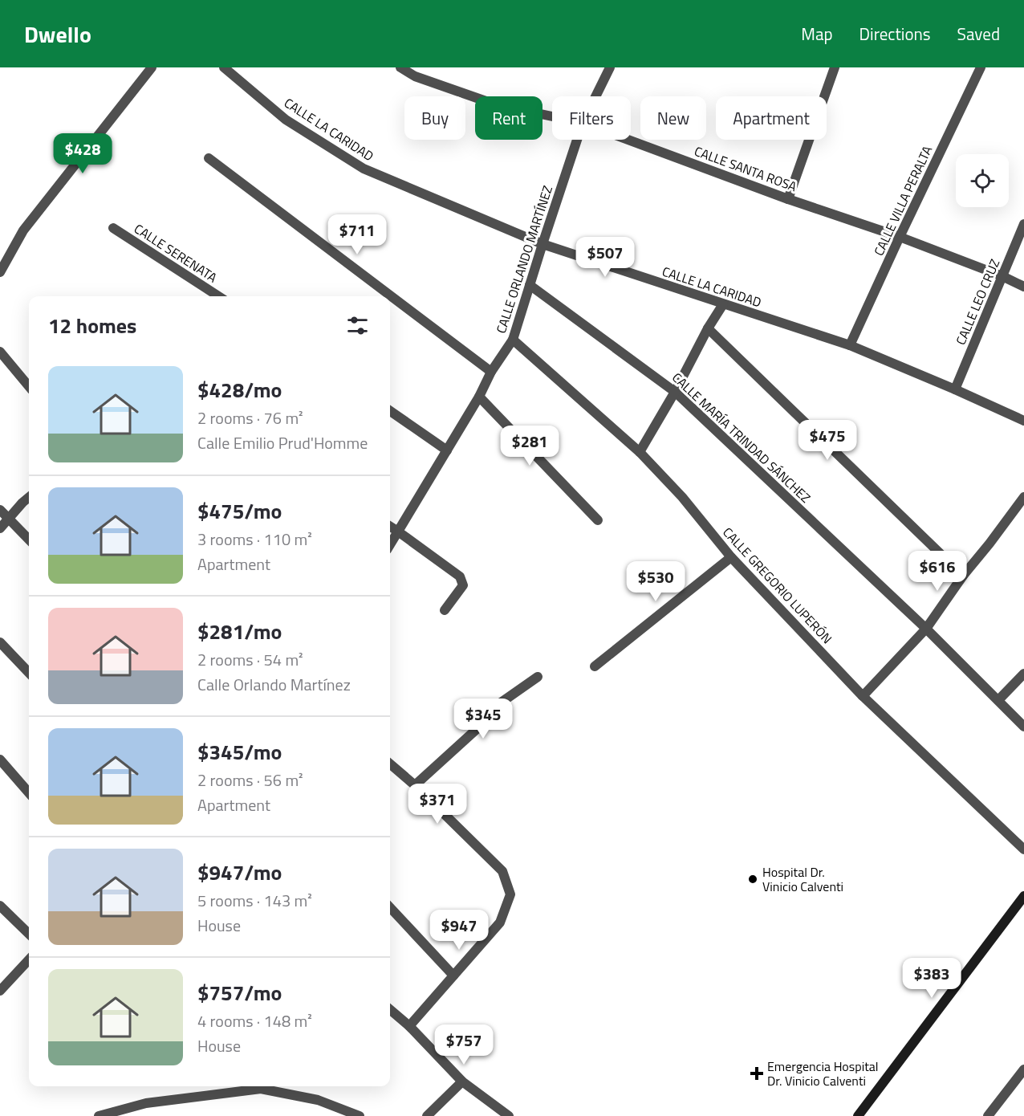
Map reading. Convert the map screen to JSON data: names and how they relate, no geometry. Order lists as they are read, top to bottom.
{
  "streets": {
    "street": [
      "CALLE LA CARIDAD",
      "CALLE SANTA ROSA",
      "CALLE VILLA PERALTA",
      "CALLE SERENATA",
      "CALLE ORLANDO MARTÍNEZ",
      "CALLE LEO CRUZ",
      "CALLE MARÍA TRINDAD SÁNCHEZ",
      "CALLE GREGORIO LUPERÓN"
    ]
  },
  "crossings": [
    ["CALLE LA CARIDAD", "CALLE VILLA PERALTA"],
    ["CALLE LA CARIDAD", "CALLE ORLANDO MARTÍNEZ"],
    ["CALLE LA CARIDAD", "CALLE LEO CRUZ"],
    ["CALLE SANTA ROSA", "CALLE VILLA PERALTA"],
    ["CALLE SANTA ROSA", "CALLE LEO CRUZ"],
    ["CALLE ORLANDO MARTÍNEZ", "CALLE MARÍA TRINDAD SÁNCHEZ"],
    ["CALLE ORLANDO MARTÍNEZ", "CALLE GREGORIO LUPERÓN"]
  ],
  "places": {
    "other": ["Hospital Dr. Vinicio Calventi"],
    "health": ["Emergencia Hospital Dr. Vinicio Calventi"]
  },
  "page": {
    "header": "Dwello",
    "nav": ["Map", "Directions", "Saved"],
    "chip": [
      "Buy",
      "Rent",
      "Filters",
      "New",
      "Apartment"
    ],
    "price": [
      "$428",
      "$711",
      "$507",
      "$475",
      "$281",
      "$616",
      "$530",
      "$345",
      "$371",
      "$947",
      "$383",
      "$757"
    ],
    "heading": "12 homes",
    "list": [
      {
        "name": "$428/mo",
        "note": "2 rooms · 76 m² · Calle Emilio Prud'Homme"
      },
      {
        "name": "$475/mo",
        "note": "3 rooms · 110 m² · Apartment"
      },
      {
        "name": "$281/mo",
        "note": "2 rooms · 54 m² · Calle Orlando Martínez"
      },
      {
        "name": "$345/mo",
        "note": "2 rooms · 56 m² · Apartment"
      },
      {
        "name": "$947/mo",
        "note": "5 rooms · 143 m² · House"
      },
      {
        "name": "$757/mo",
        "note": "4 rooms · 148 m² · House"
      }
    ]
  }
}
